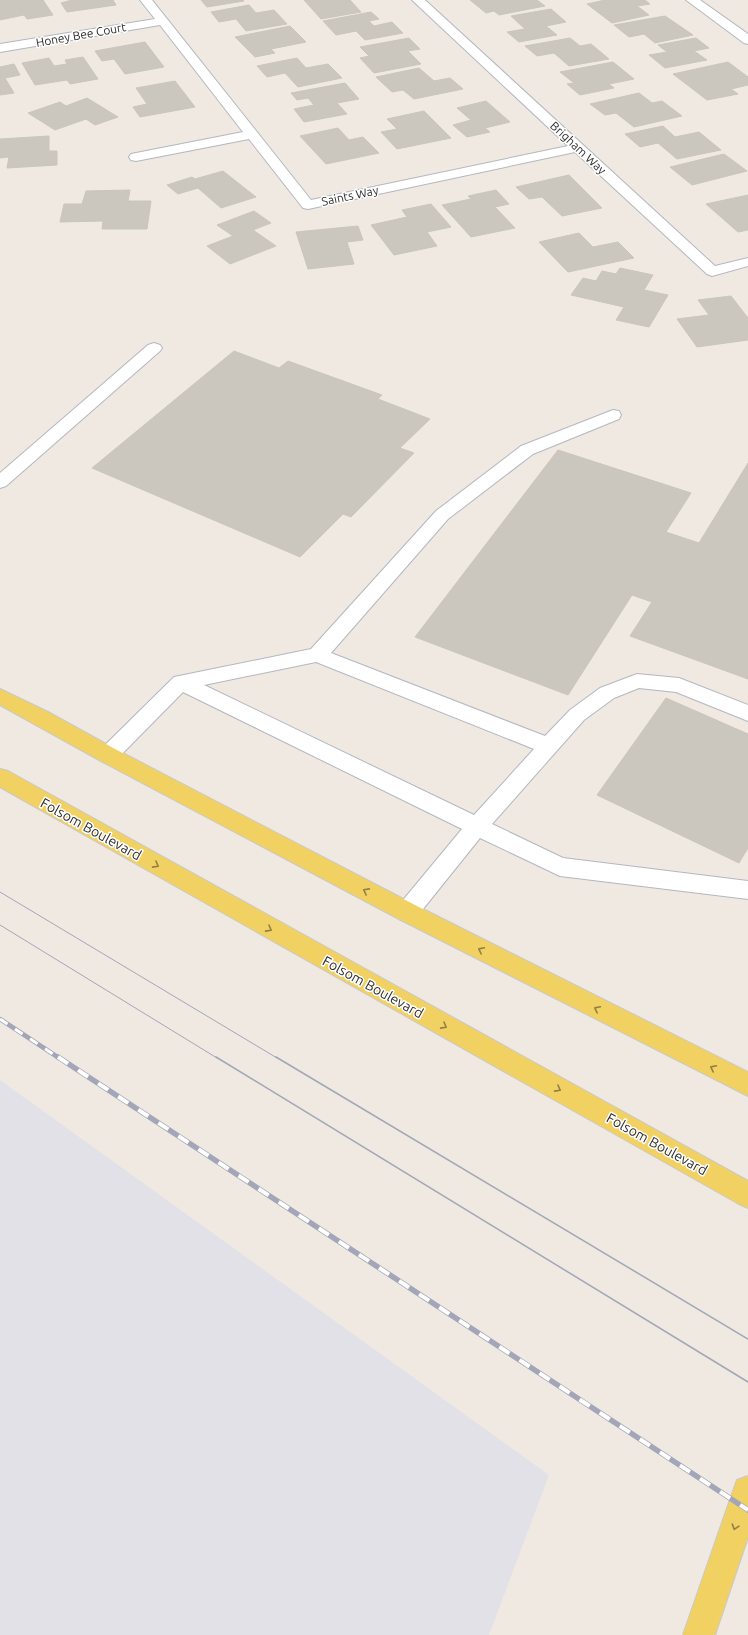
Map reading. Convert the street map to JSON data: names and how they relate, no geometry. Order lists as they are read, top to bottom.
{
  "streets": {
    "main road": ["Folsom Boulevard"],
    "street": ["Honey Bee Court", "Brigham Way", "Saints Way"]
  },
  "crossings": [
    ["Honey Bee Court", "Saints Way"],
    ["Brigham Way", "Saints Way"]
  ]
}
